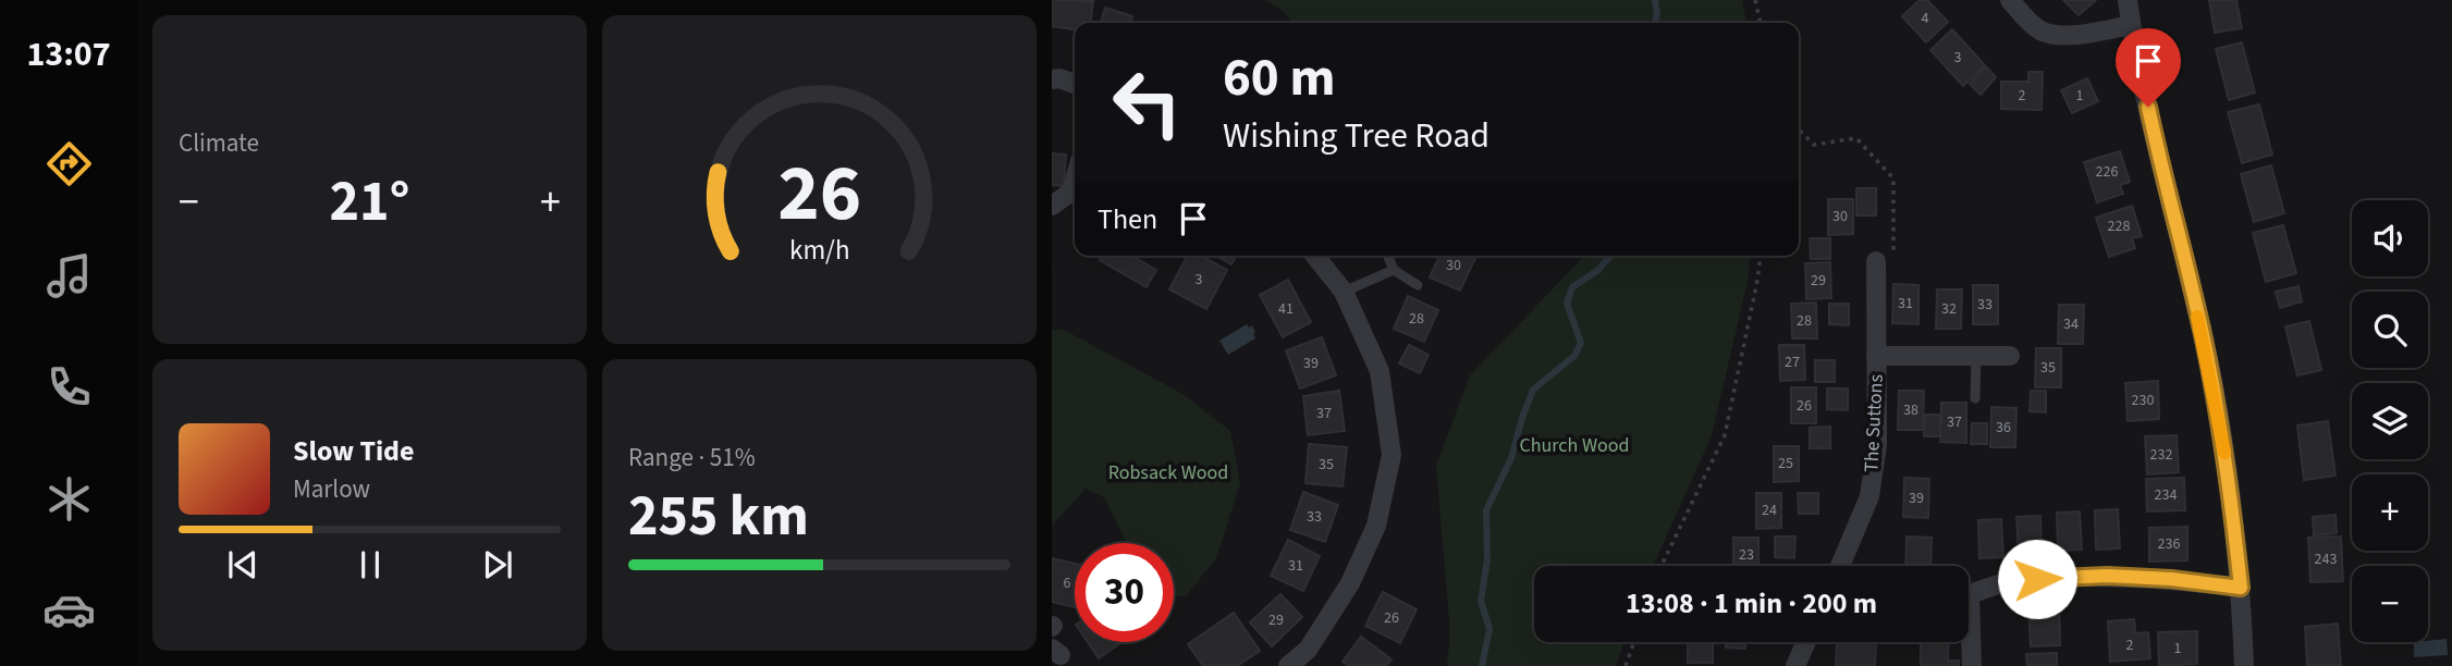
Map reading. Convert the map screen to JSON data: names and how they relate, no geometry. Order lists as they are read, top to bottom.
{
  "streets": {
    "street": ["The Suttons"]
  },
  "parks": ["Church Wood", "Robsack Wood"],
  "house_numbers": [
    "4",
    "3",
    "2",
    "1",
    "226",
    "30",
    "228",
    "30",
    "3",
    "29",
    "31",
    "33",
    "41",
    "32",
    "28",
    "28",
    "34",
    "27",
    "39",
    "35",
    "230",
    "26",
    "38",
    "37",
    "37",
    "36",
    "232",
    "25",
    "35",
    "234",
    "39",
    "24",
    "33",
    "236",
    "23",
    "243",
    "31",
    "6",
    "26",
    "29",
    "2",
    "1"
  ],
  "page": {
    "tabs": "13:07",
    "tile": [
      "Climate",
      ["Range · 51%", "255 km"]
    ],
    "turn": ["60 m", "Wishing Tree Road"],
    "heat": ["−", "21°", "+"],
    "then": "Then",
    "map_buttons": ["+", "−"],
    "song": ["Slow Tide", "Marlow"],
    "limit": "30",
    "trip": "13:08 · 1 min · 200 m",
    "gauge": ["26", "km/h"]
  }
}
